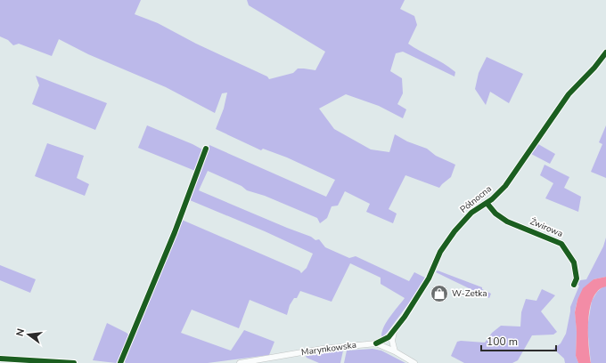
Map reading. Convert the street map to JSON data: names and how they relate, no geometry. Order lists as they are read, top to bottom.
{
  "streets": {
    "street": ["Północna", "Żwirowa", "Marynkowska"]
  },
  "crossings": [
    ["Północna", "Żwirowa"],
    ["Północna", "Marynkowska"]
  ],
  "places": {
    "shop": ["W-Zetka"]
  },
  "scale_bar": "100 m",
  "north": "left"
}
